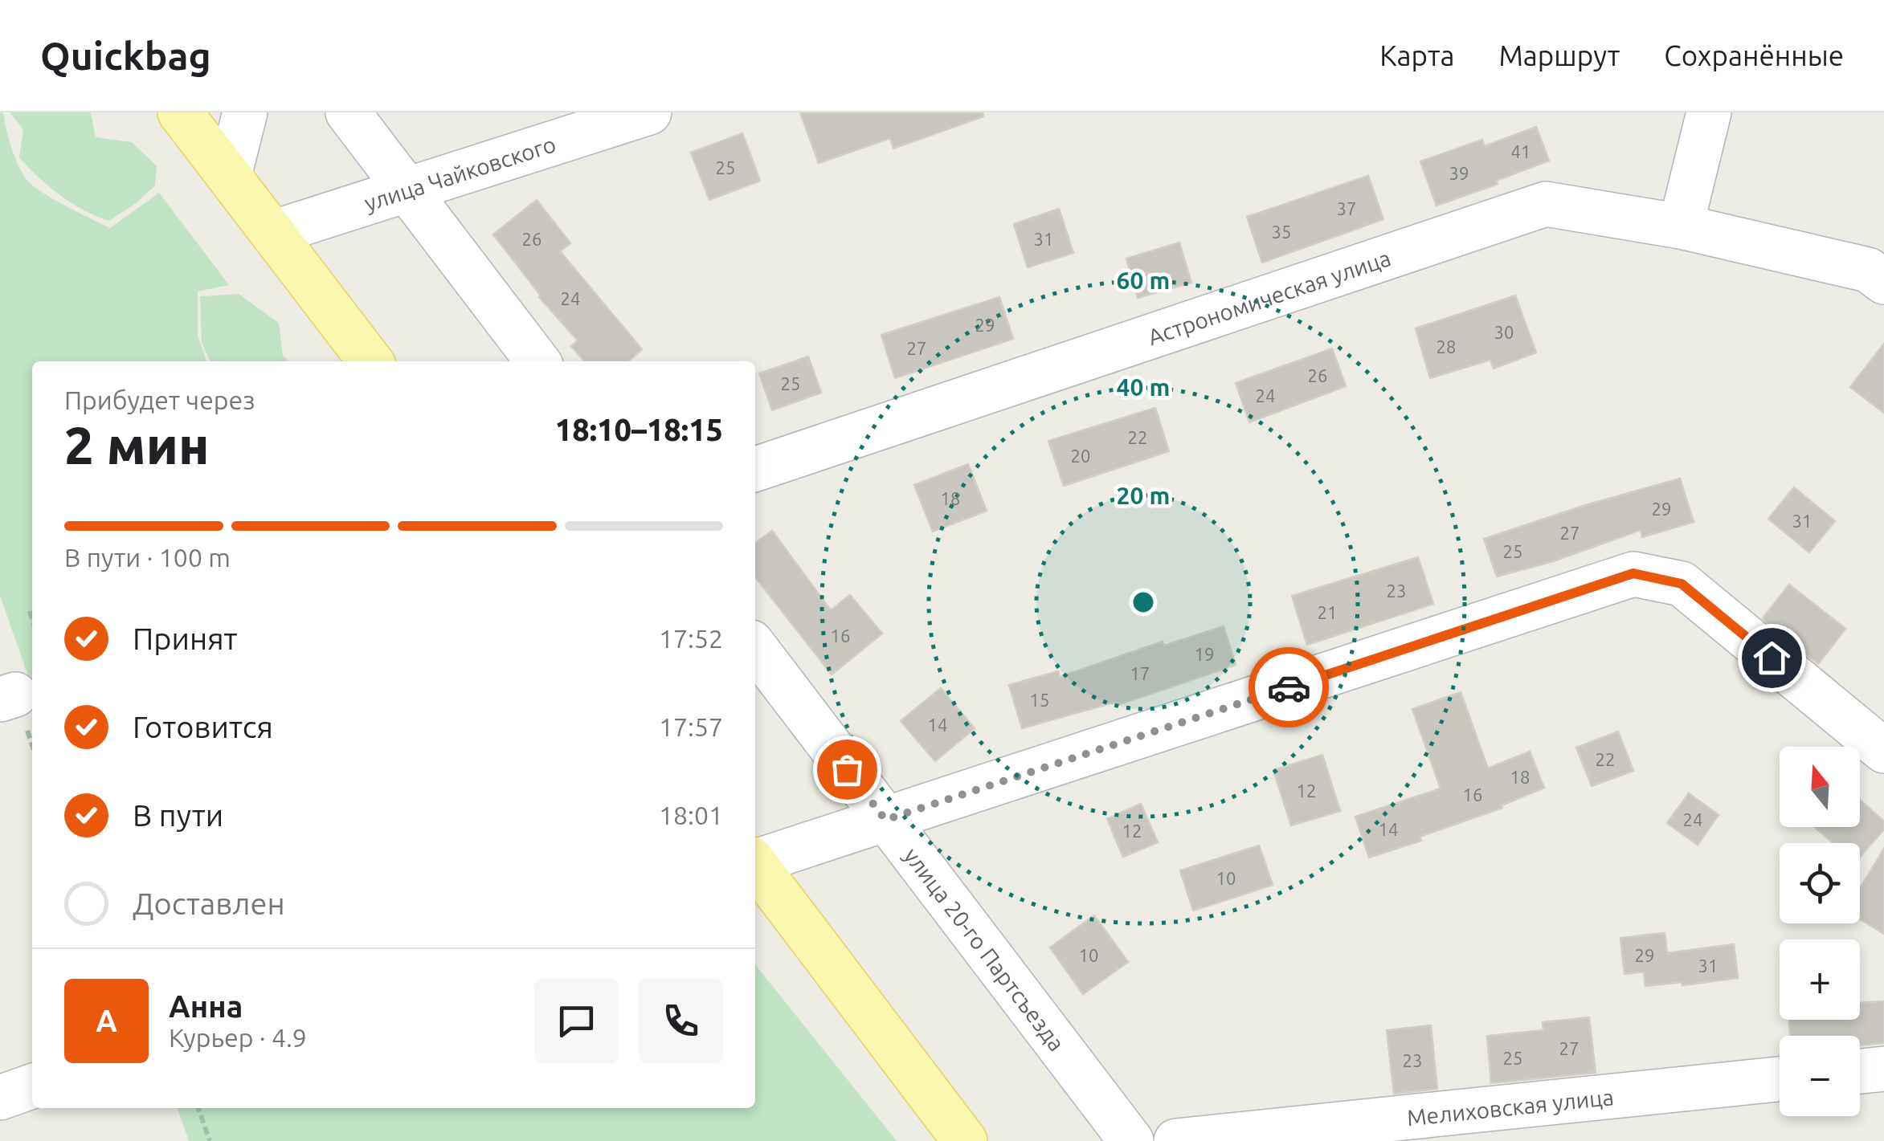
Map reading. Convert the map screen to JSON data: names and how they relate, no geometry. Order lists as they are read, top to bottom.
{
  "streets": {
    "street": [
      "улица Чайковского",
      "Астрономическая улица",
      "улица 20-го Партсъезда",
      "Мелиховская улица"
    ]
  },
  "house_numbers": [
    "41",
    "25",
    "39",
    "37",
    "35",
    "26",
    "31",
    "24",
    "29",
    "30",
    "28",
    "27",
    "26",
    "25",
    "24",
    "22",
    "20",
    "18",
    "29",
    "31",
    "27",
    "25",
    "23",
    "21",
    "16",
    "19",
    "17",
    "15",
    "14",
    "22",
    "18",
    "12",
    "16",
    "24",
    "14",
    "12",
    "10",
    "10",
    "29",
    "31",
    "27",
    "25",
    "23"
  ],
  "north": "top",
  "page": {
    "header": "Quickbag",
    "nav": ["Карта", "Маршрут", "Сохранённые"],
    "heading": ["2 мин", "Прибудет через", "18:10–18:15"],
    "panel": ["Анна", "Курьер · 4.9"],
    "bar": "В пути · 100 m",
    "list": [
      ["Принят", "17:52"],
      ["Готовится", "17:57"],
      ["В пути", "18:01"],
      "Доставлен"
    ],
    "map_buttons": ["+", "−"],
    "round": "А"
  },
  "rings": ["60 m", "40 m", "20 m"]
}
